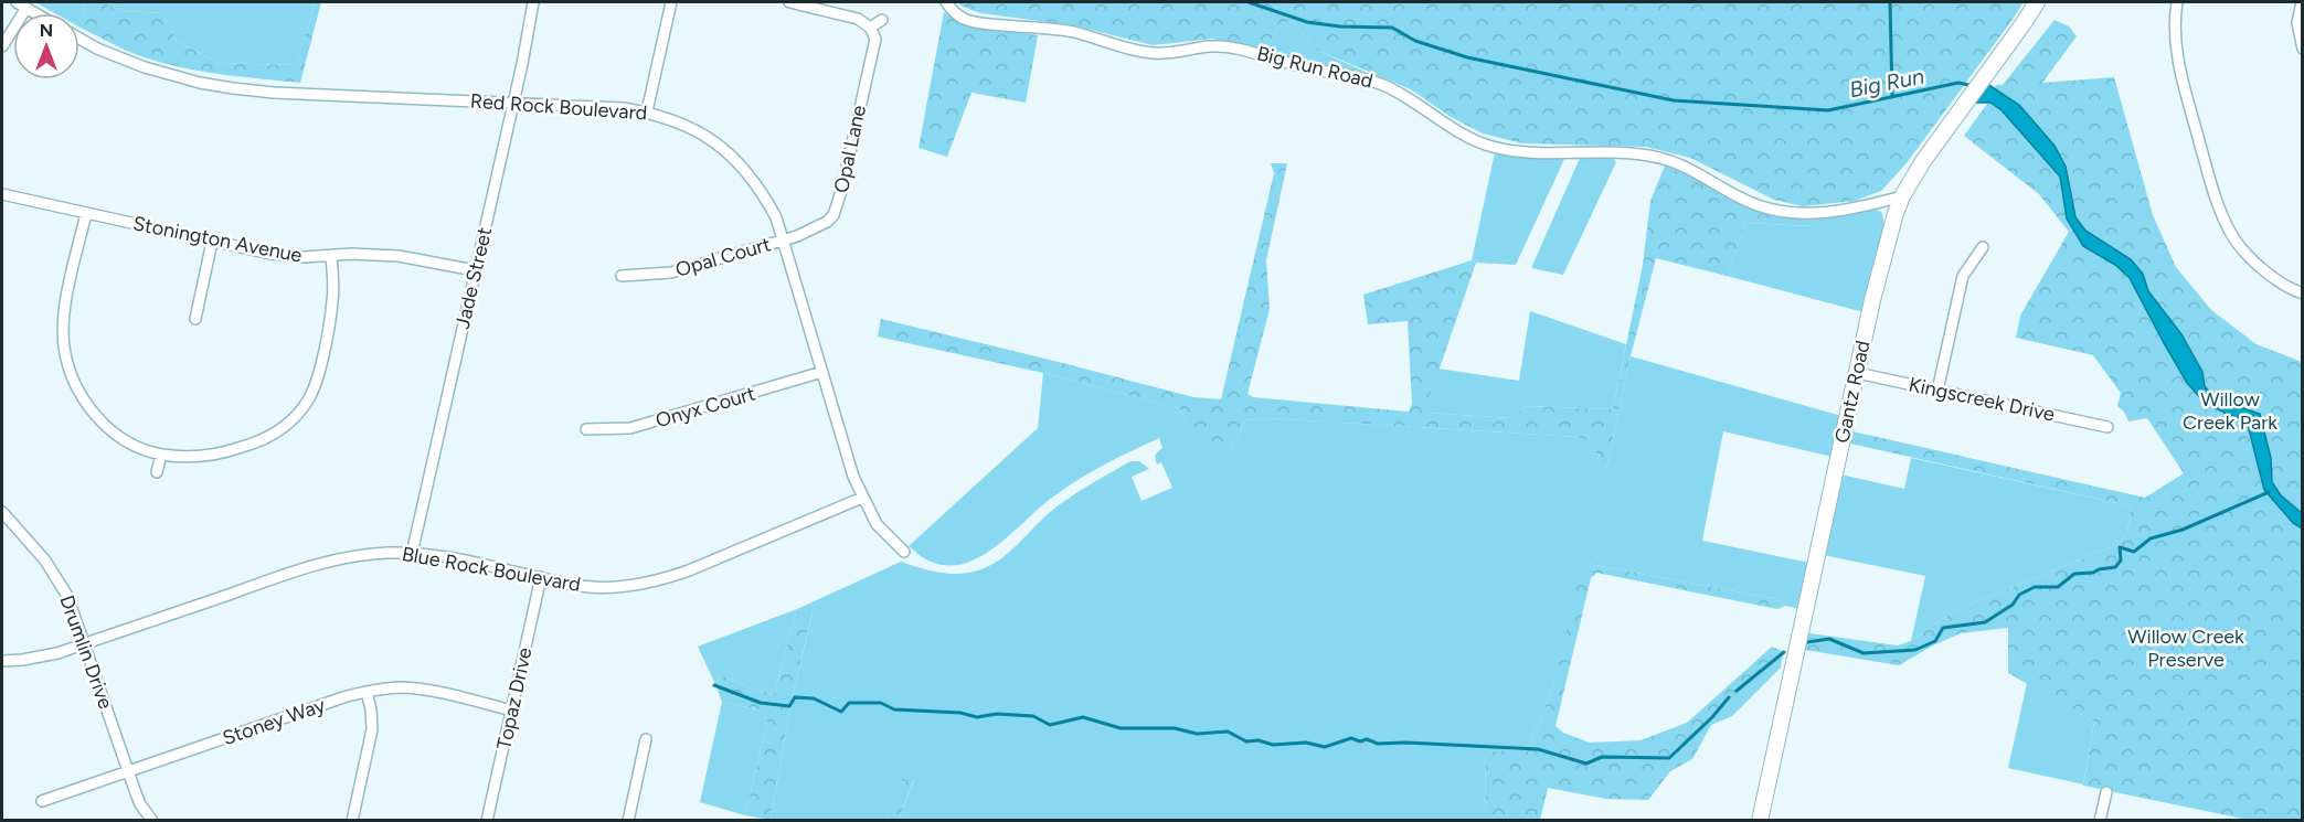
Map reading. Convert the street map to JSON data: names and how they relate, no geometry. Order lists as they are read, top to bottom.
{
  "streets": {
    "main road": ["Gantz Road"],
    "street": [
      "Big Run Road",
      "Red Rock Boulevard",
      "Opal Lane",
      "Stonington Avenue",
      "Opal Court",
      "Jade Street",
      "Kingscreek Drive",
      "Onyx Court",
      "Blue Rock Boulevard",
      "Drumlin Drive",
      "Topaz Drive",
      "Stoney Way"
    ]
  },
  "crossings": [
    ["Big Run Road", "Gantz Road"],
    ["Red Rock Boulevard", "Opal Lane"],
    ["Red Rock Boulevard", "Opal Court"],
    ["Red Rock Boulevard", "Jade Street"],
    ["Red Rock Boulevard", "Onyx Court"],
    ["Red Rock Boulevard", "Blue Rock Boulevard"],
    ["Opal Lane", "Opal Court"],
    ["Stonington Avenue", "Jade Street"],
    ["Jade Street", "Blue Rock Boulevard"],
    ["Gantz Road", "Kingscreek Drive"],
    ["Blue Rock Boulevard", "Drumlin Drive"],
    ["Blue Rock Boulevard", "Topaz Drive"],
    ["Drumlin Drive", "Stoney Way"],
    ["Topaz Drive", "Stoney Way"]
  ],
  "water": ["Big Run"],
  "parks": ["Willow Creek Park", "Willow Creek Preserve"],
  "north": "top"
}
